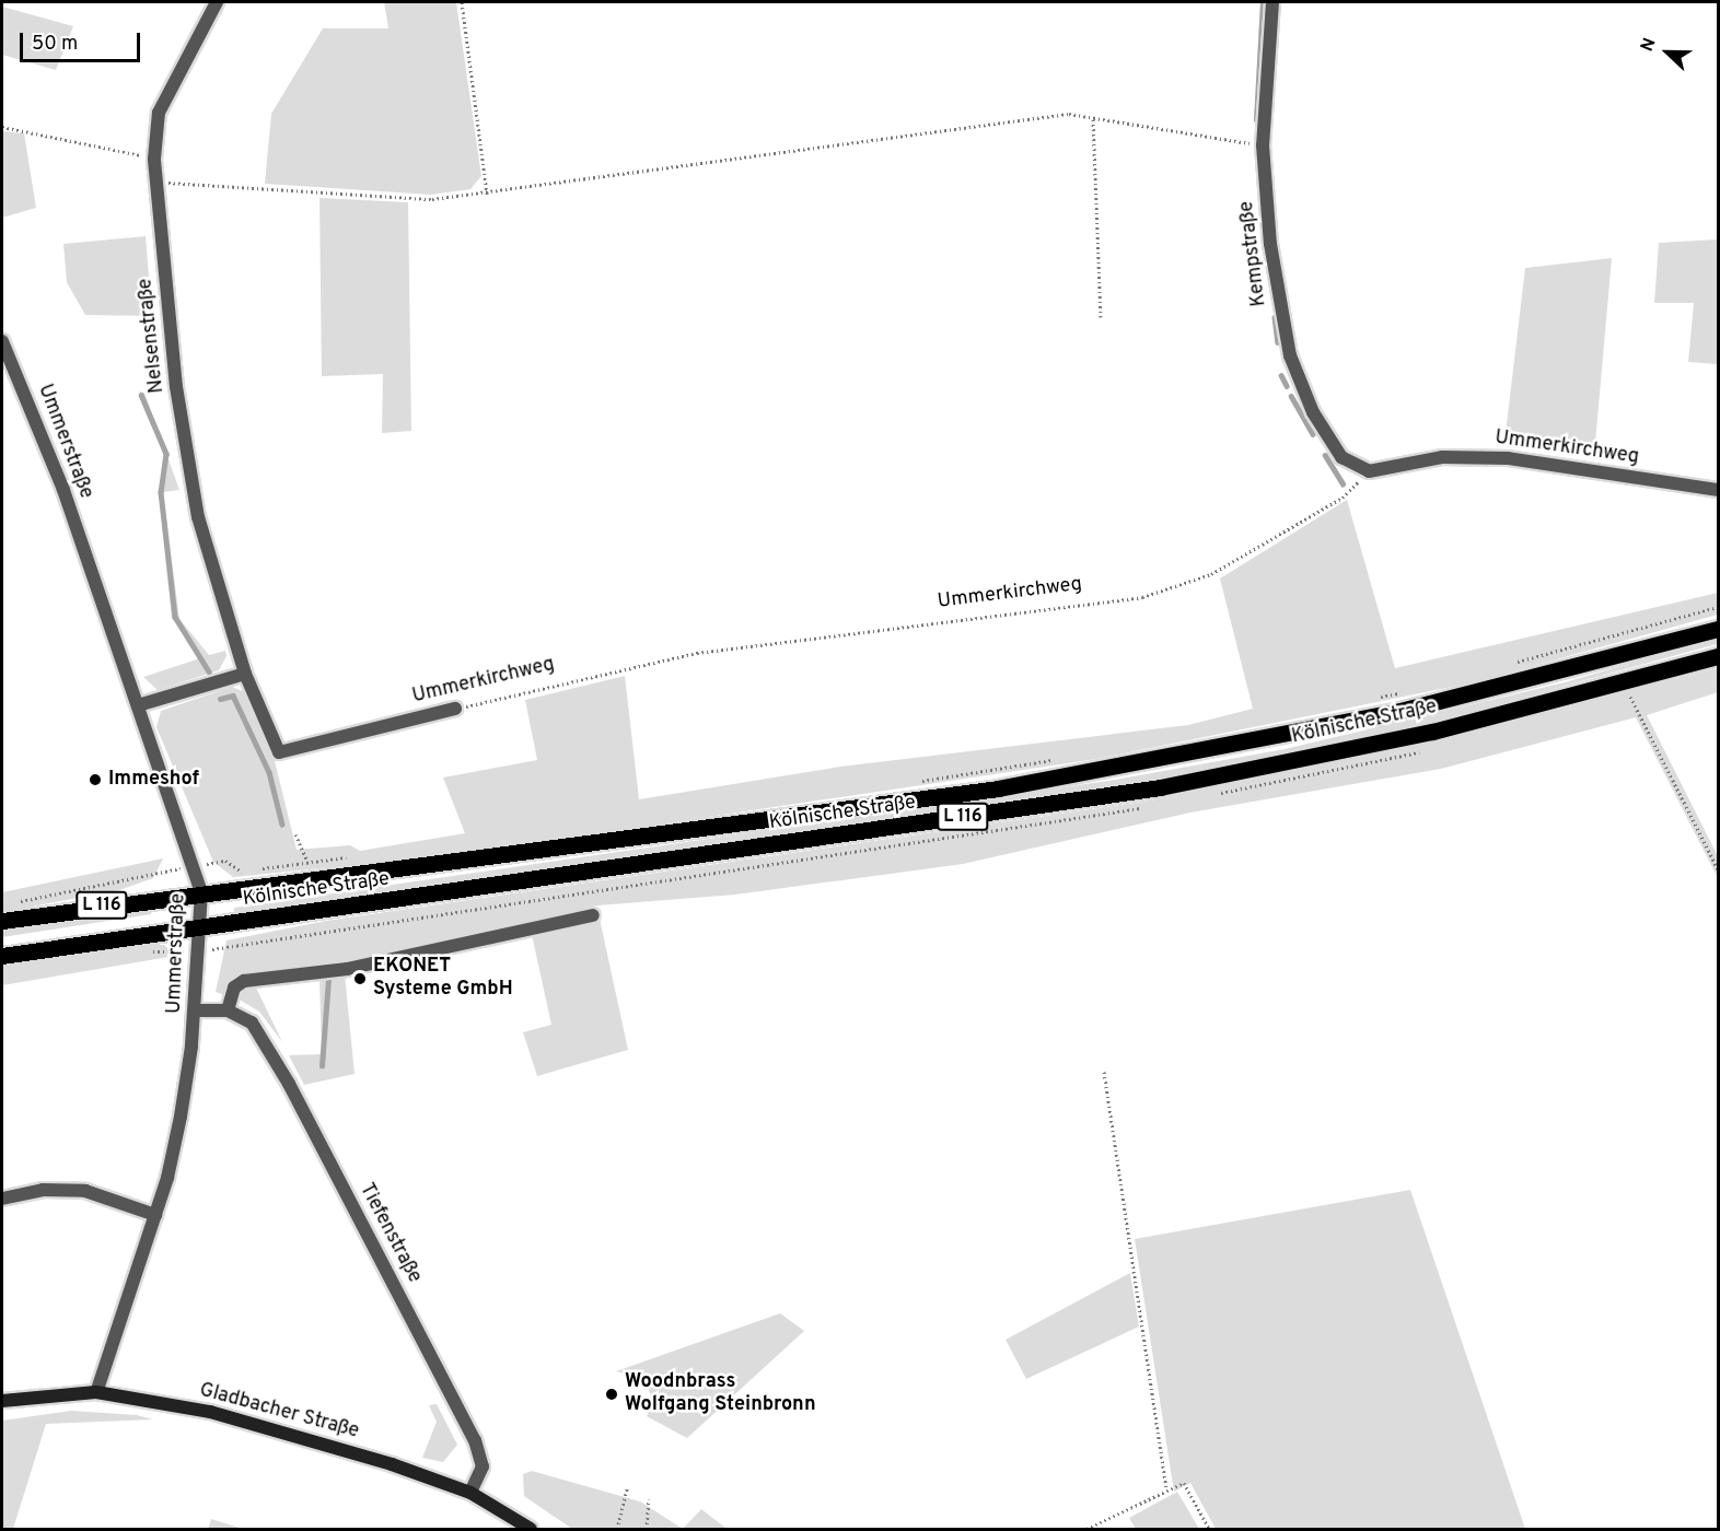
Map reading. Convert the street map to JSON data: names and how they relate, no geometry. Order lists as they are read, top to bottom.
{
  "streets": {
    "main road": ["Kölnische Straße", "L 116", "Gladbacher Straße"],
    "street": [
      "Kempstraße",
      "Nelsenstraße",
      "Ummerstraße",
      "Ummerkirchweg",
      "Tiefenstraße"
    ]
  },
  "crossings": [
    ["Kempstraße", "Ummerkirchweg"],
    ["Nelsenstraße", "Ummerkirchweg"],
    ["Ummerstraße", "Kölnische Straße"],
    ["Ummerstraße", "Gladbacher Straße"],
    ["Tiefenstraße", "Gladbacher Straße"]
  ],
  "places": ["Immeshof", "EKONET Systeme GmbH", "Woodnbrass Wolfgang Steinbronn"],
  "scale_bar": "50 m",
  "north": "left"
}
